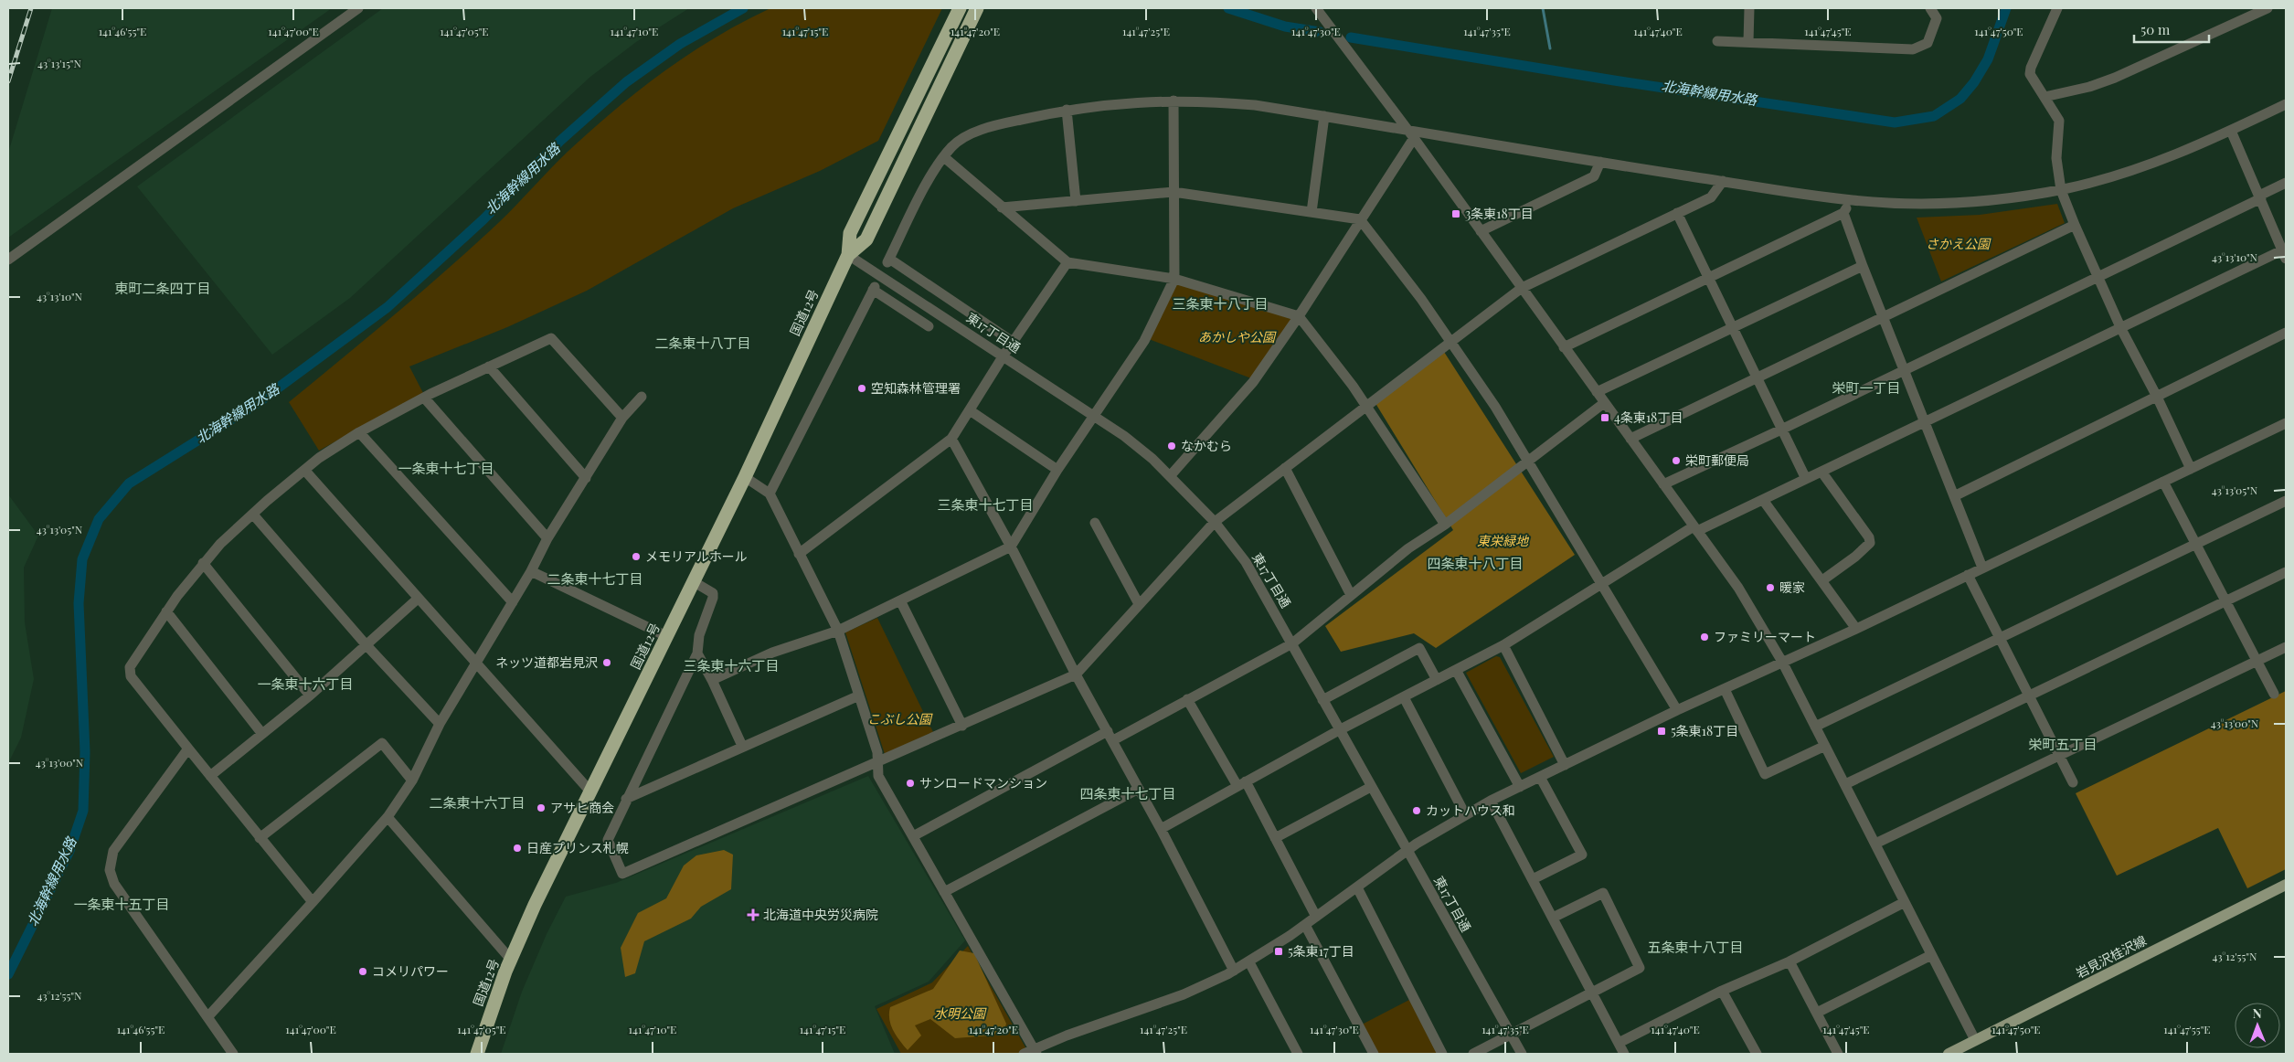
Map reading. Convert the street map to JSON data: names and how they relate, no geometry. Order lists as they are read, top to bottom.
{
  "streets": {
    "highway": ["国道12号"],
    "main road": ["岩見沢桂沢線"],
    "street": ["東17丁目通"]
  },
  "crossings": [
    ["国道12号", "東17丁目通"]
  ],
  "districts": [
    "東町二条四丁目",
    "三条東十八丁目",
    "二条東十八丁目",
    "栄町一丁目",
    "一条東十七丁目",
    "三条東十七丁目",
    "四条東十八丁目",
    "二条東十七丁目",
    "三条東十六丁目",
    "一条東十六丁目",
    "栄町五丁目",
    "四条東十七丁目",
    "二条東十六丁目",
    "一条東十五丁目",
    "五条東十八丁目"
  ],
  "water": ["北海幹線用水路"],
  "parks": [
    "さかえ公園",
    "あかしや公園",
    "東栄緑地",
    "こぶし公園",
    "水明公園"
  ],
  "places": {
    "transit": [
      "3条東18丁目",
      "4条東18丁目",
      "5条東18丁目",
      "5条東17丁目"
    ],
    "other": [
      "空知森林管理署",
      "なかむら",
      "栄町郵便局",
      "メモリアルホール",
      "暖家",
      "ファミリーマート",
      "ネッツ道都岩見沢",
      "サンロードマンション",
      "アサヒ商会",
      "カットハウス和",
      "日産プリンス札幌",
      "コメリパワー"
    ],
    "health": ["北海道中央労災病院"]
  },
  "scale_bar": "50 m",
  "north": "top",
  "coordinates": [
    "141°46'55\"E",
    "141°47'00\"E",
    "141°47'05\"E",
    "141°47'10\"E",
    "141°47'15\"E",
    "141°47'20\"E",
    "141°47'25\"E",
    "141°47'30\"E",
    "141°47'35\"E",
    "141°47'40\"E",
    "141°47'45\"E",
    "141°47'50\"E",
    "43°13'15\"N",
    "43°13'10\"N",
    "43°13'05\"N",
    "43°13'00\"N",
    "43°12'55\"N",
    "141°47'55\"E"
  ]
}
